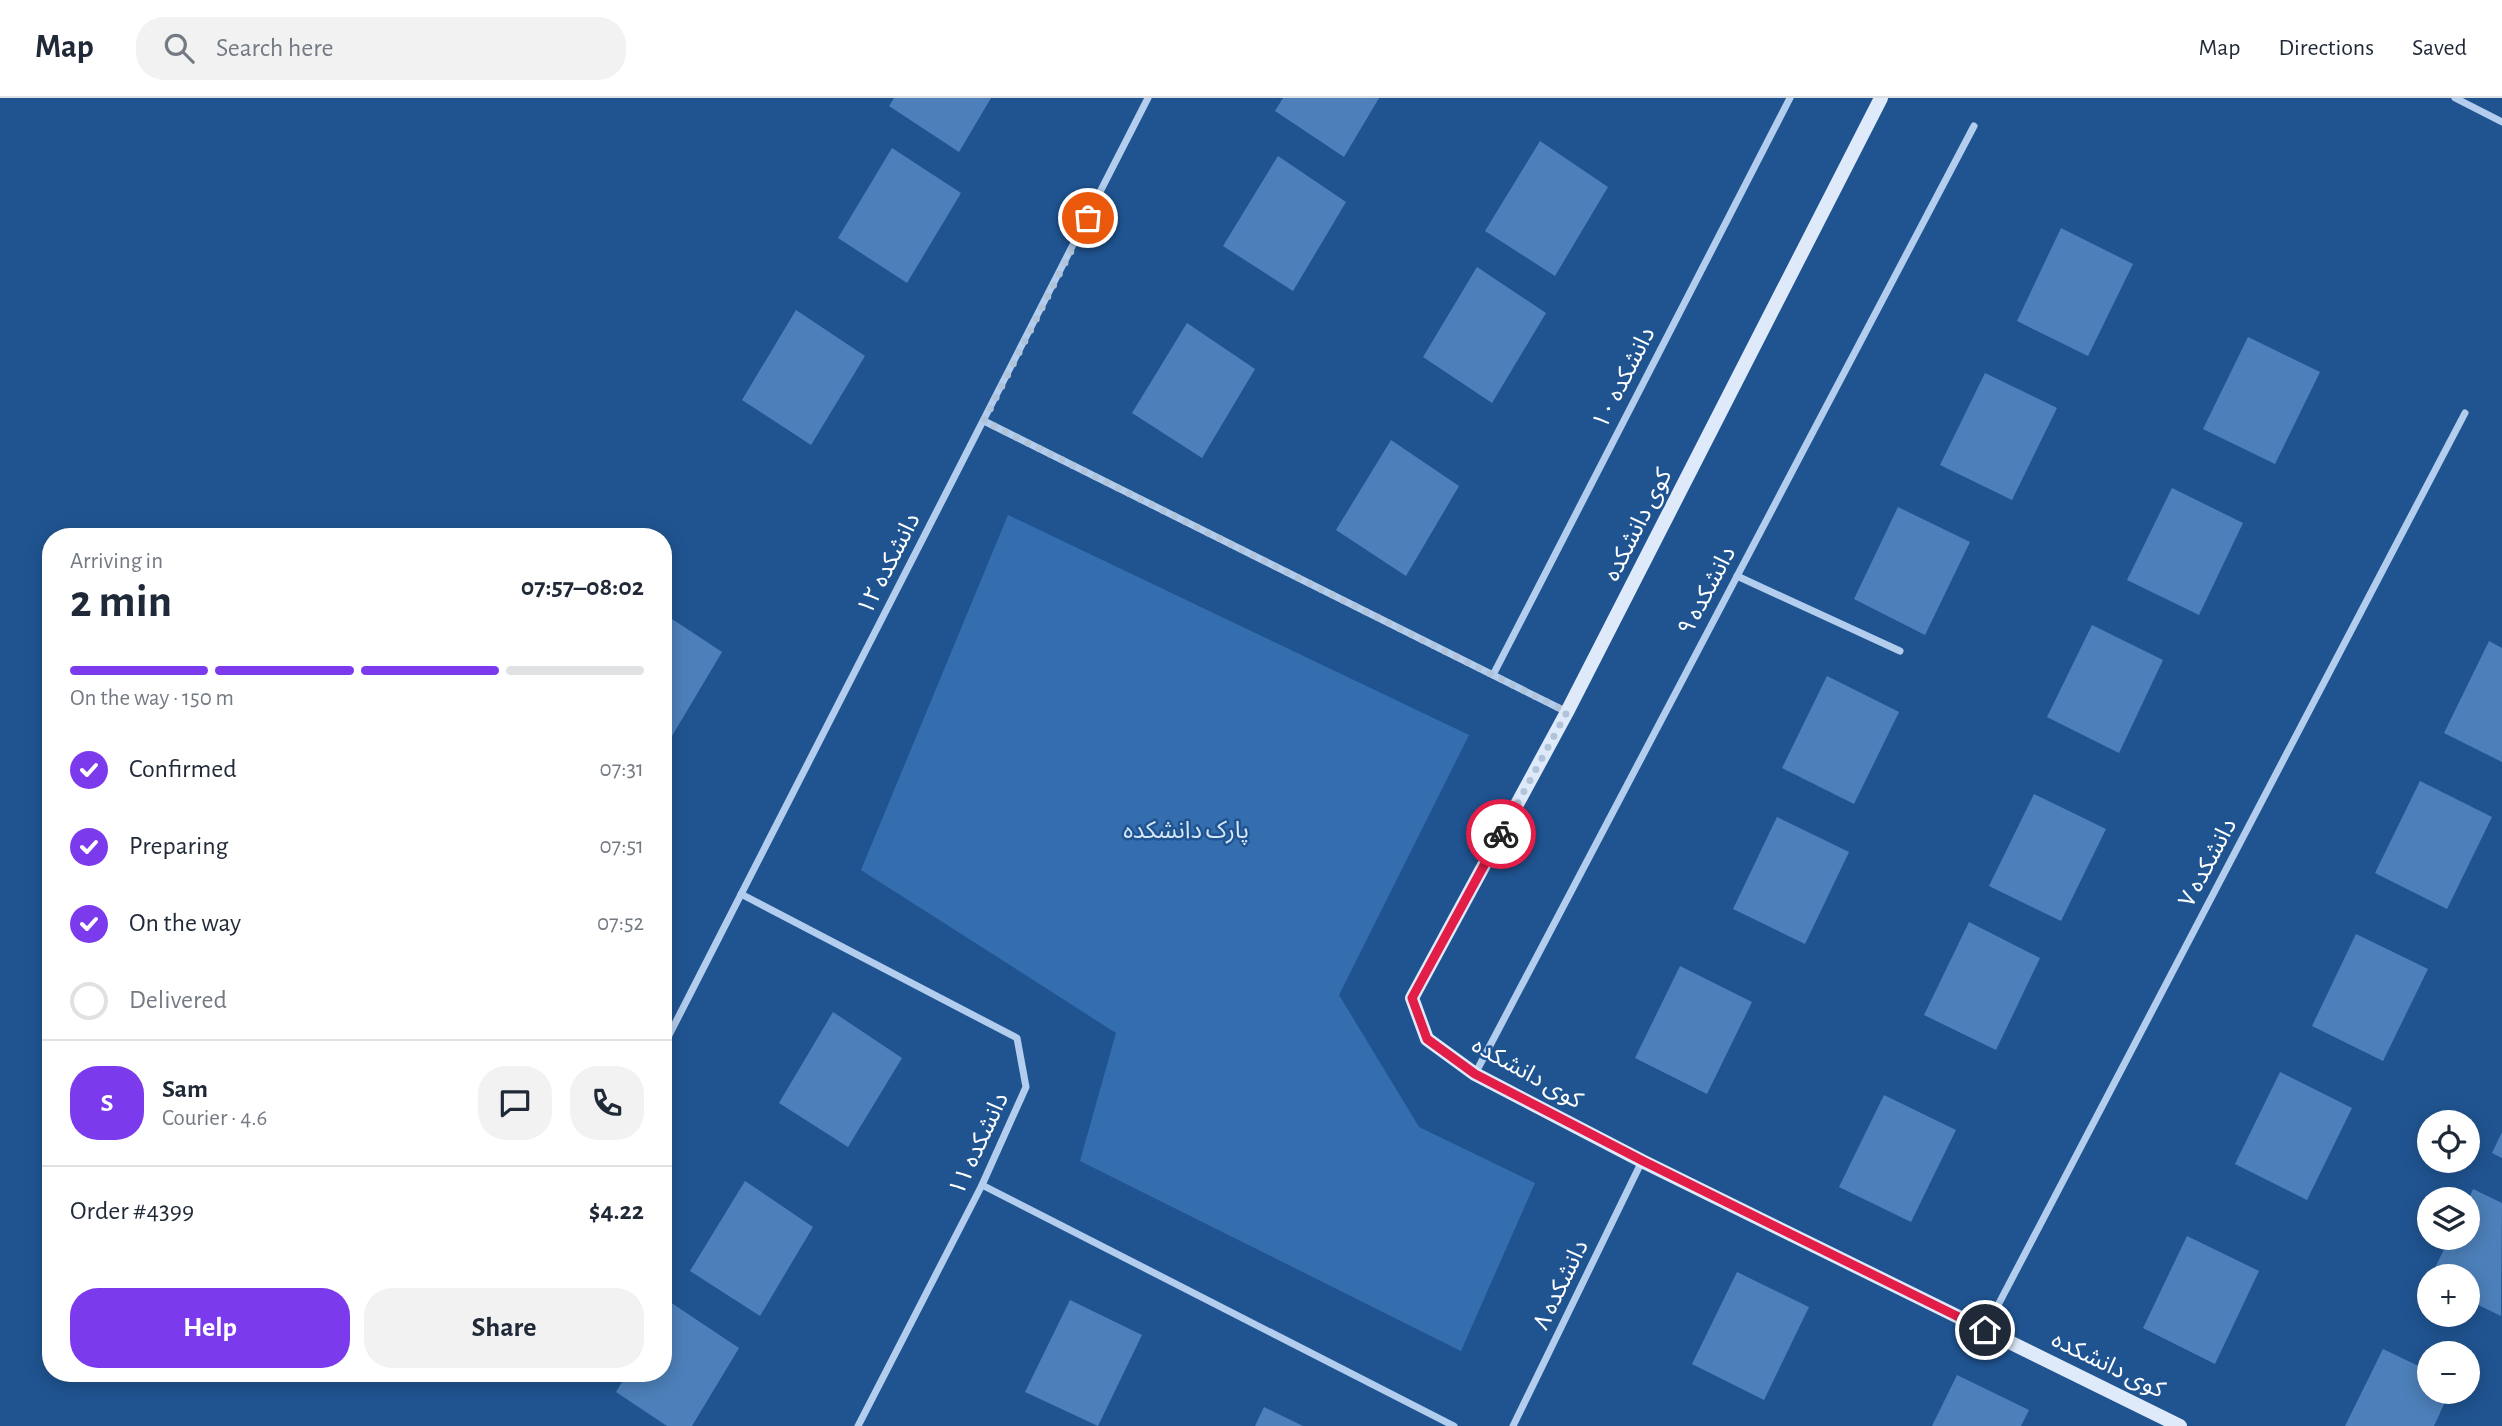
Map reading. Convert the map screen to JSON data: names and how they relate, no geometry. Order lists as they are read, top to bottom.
{
  "streets": {
    "street": [
      "دانشکده ۱۰",
      "کوی دانشکده",
      "دانشکده ۱۲",
      "دانشکده ۹",
      "دانشکده ۷",
      "دانشکده ۱۱",
      "دانشکده ۸"
    ]
  },
  "crossings": [
    ["کوی دانشکده", "دانشکده ۹"],
    ["کوی دانشکده", "دانشکده ۷"],
    ["کوی دانشکده", "دانشکده ۸"],
    ["دانشکده ۱۲", "دانشکده ۱۱"]
  ],
  "parks": ["پارک دانشکده"],
  "page": {
    "header": "Map",
    "search": "Search here",
    "nav": ["Map", "Directions", "Saved"],
    "heading": ["2 min", "Arriving in", "07:57–08:02"],
    "panel": [
      "Sam",
      "Courier · 4.6",
      "Order #4399",
      "$4.22"
    ],
    "bar": "On the way · 150 m",
    "list": [
      ["Confirmed", "07:31"],
      ["Preparing", "07:51"],
      ["On the way", "07:52"],
      "Delivered"
    ],
    "round": "S",
    "map_buttons": ["+", "−"],
    "buttons": ["Help", "Share"]
  }
}
